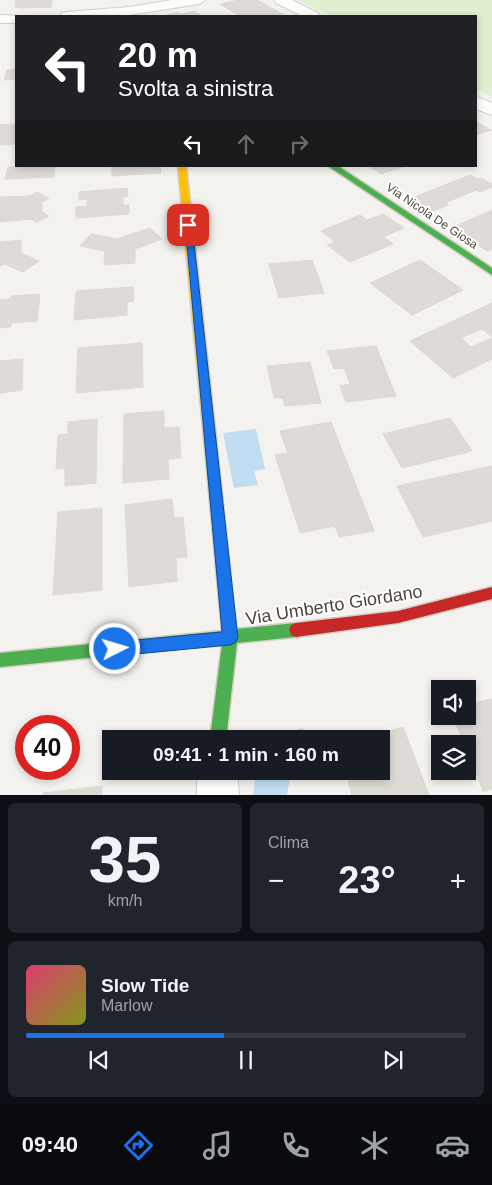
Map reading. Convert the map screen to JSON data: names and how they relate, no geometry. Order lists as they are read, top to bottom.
{
  "streets": {
    "street": ["Via Nicola De Giosa", "Via Umberto Giordano"]
  },
  "page": {
    "turn": ["20 m", "Svolta a sinistra"],
    "limit": "40",
    "trip": "09:41 · 1 min · 160 m",
    "tile": [
      ["35", "km/h"],
      "Clima"
    ],
    "heat": ["−", "23°", "+"],
    "song": ["Slow Tide", "Marlow"],
    "tabs": "09:40"
  }
}
